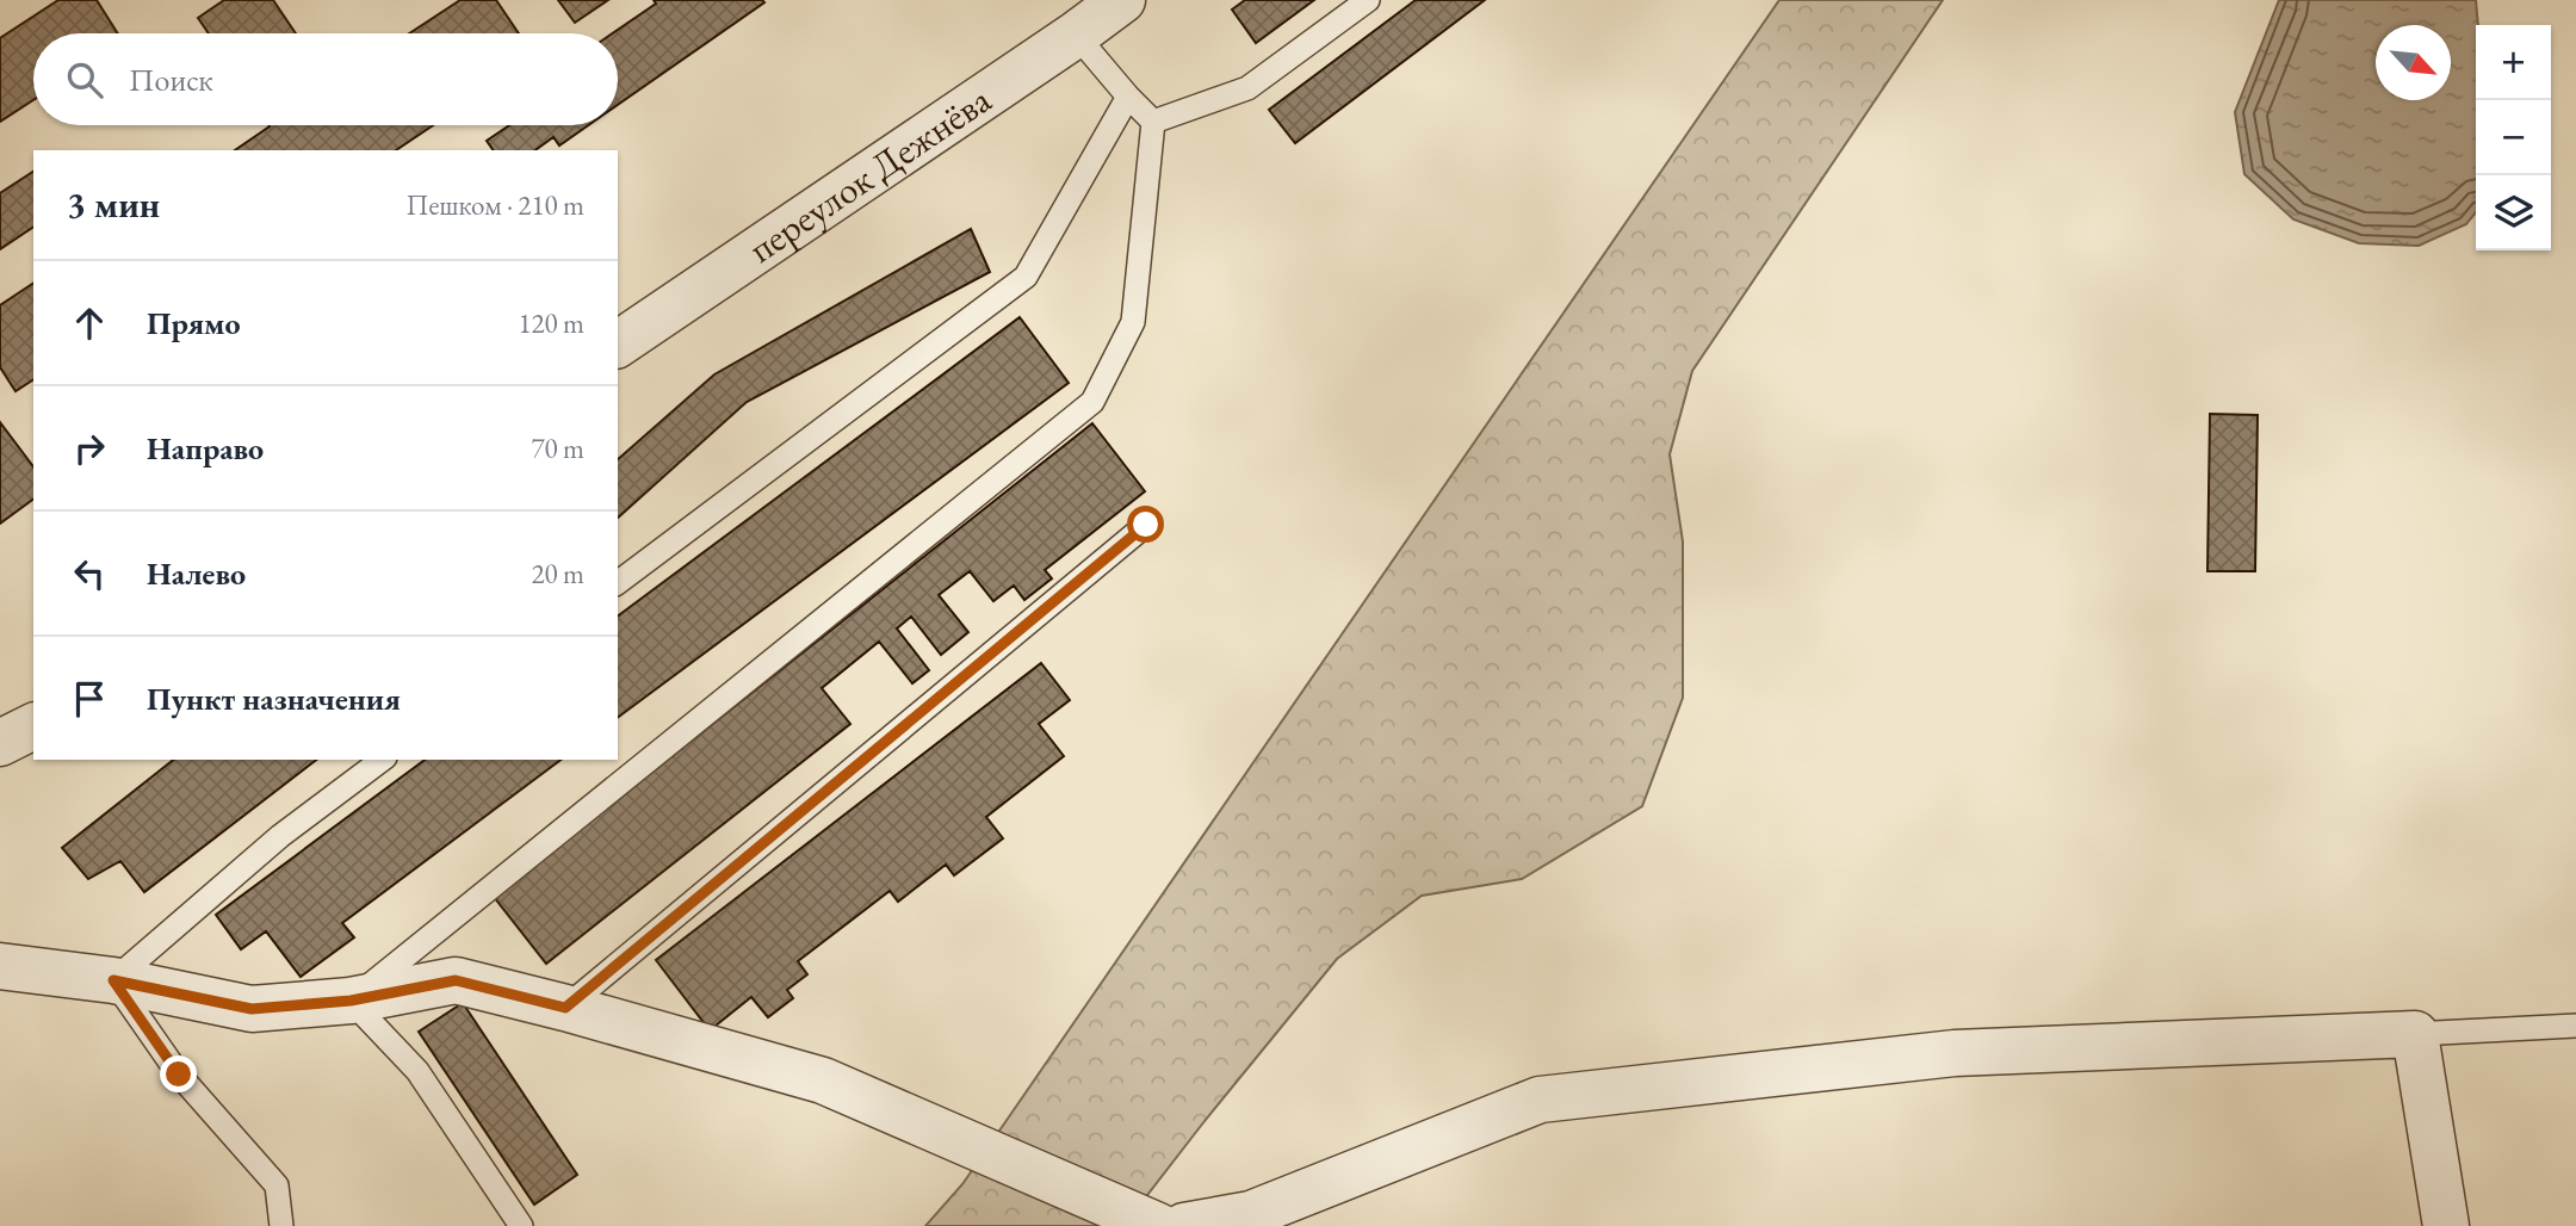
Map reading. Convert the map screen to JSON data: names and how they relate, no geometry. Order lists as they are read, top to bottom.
{
  "streets": {
    "street": ["переулок Дежнёва"]
  },
  "north": "bottom right",
  "page": {
    "map_buttons": ["+", "−"],
    "search": "Поиск",
    "heading": ["3 мин", "Пешком · 210 m"],
    "list": [
      ["Прямо", "120 m"],
      ["Направо", "70 m"],
      ["Налево", "20 m"],
      "Пункт назначения"
    ]
  }
}
